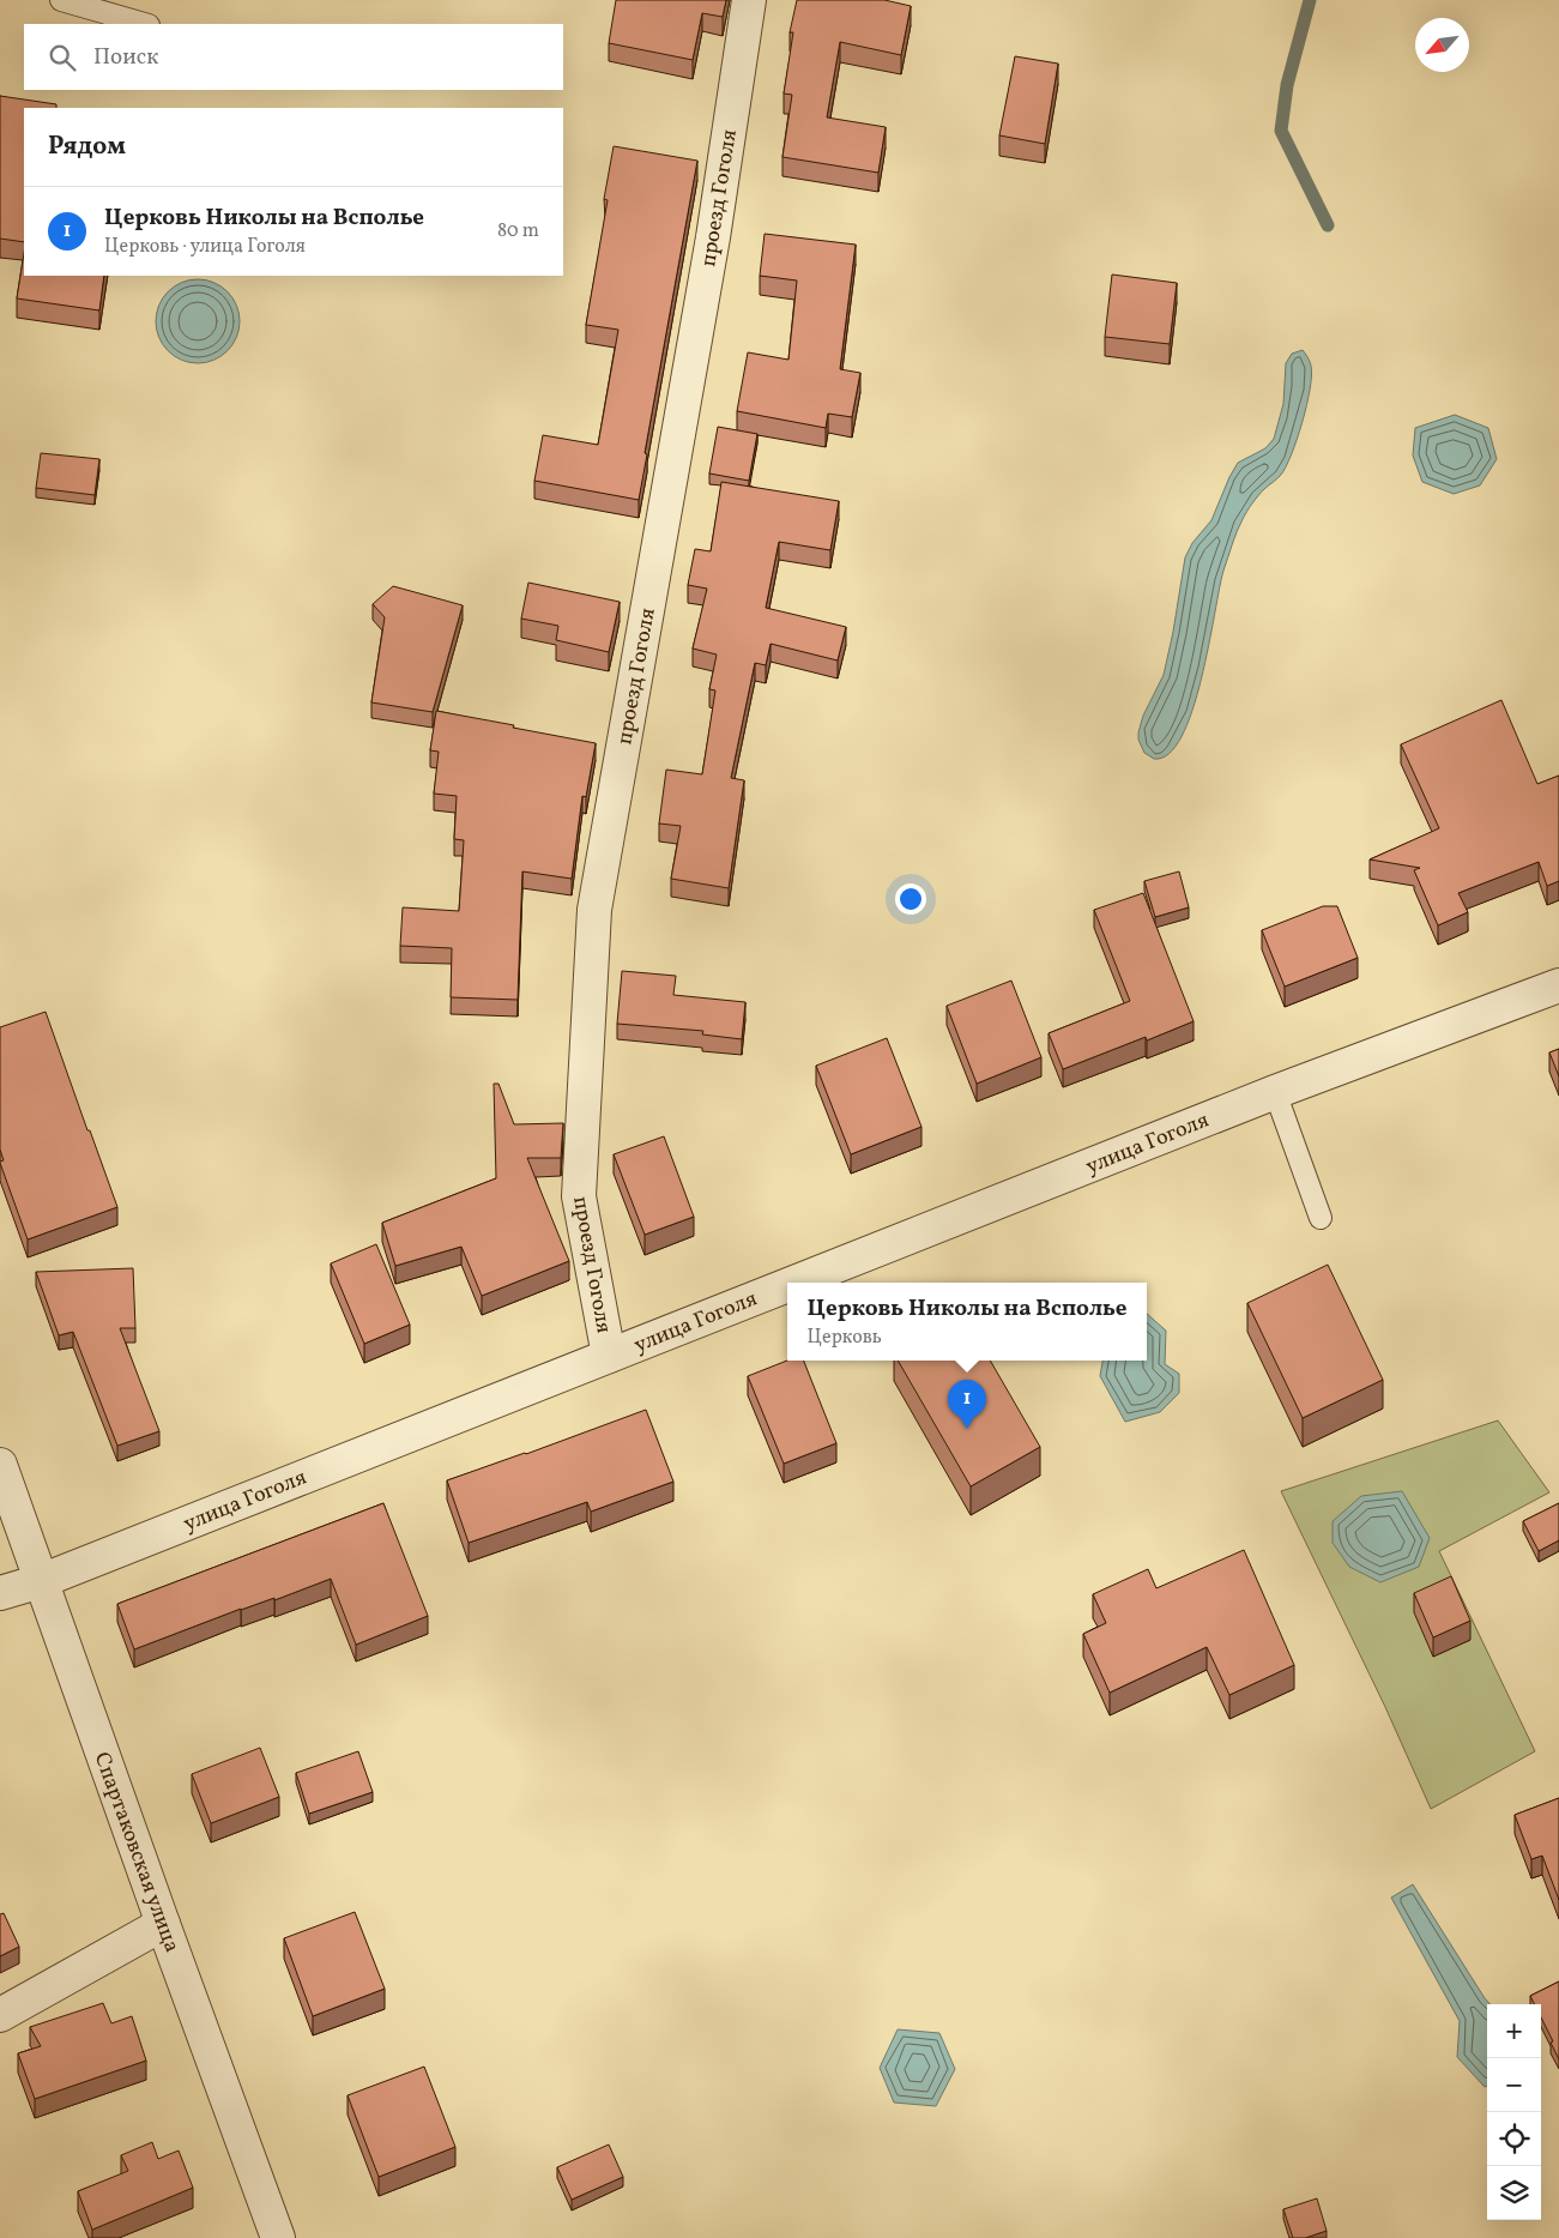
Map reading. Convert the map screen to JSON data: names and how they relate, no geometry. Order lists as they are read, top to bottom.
{
  "streets": {
    "street": ["проезд Гоголя", "улица Гоголя", "Спартаковская улица"]
  },
  "crossings": [
    ["проезд Гоголя", "улица Гоголя"],
    ["улица Гоголя", "Спартаковская улица"]
  ],
  "north": "bottom left",
  "page": {
    "search": "Поиск",
    "heading": "Рядом",
    "list": [
      {
        "mark": "1",
        "name": "Церковь Николы на Всполье",
        "note": "Церковь · улица Гоголя",
        "value": "80 m"
      }
    ],
    "popup": ["Церковь Николы на Всполье", "Церковь"],
    "pins": "1",
    "map_buttons": ["+", "−"]
  }
}
